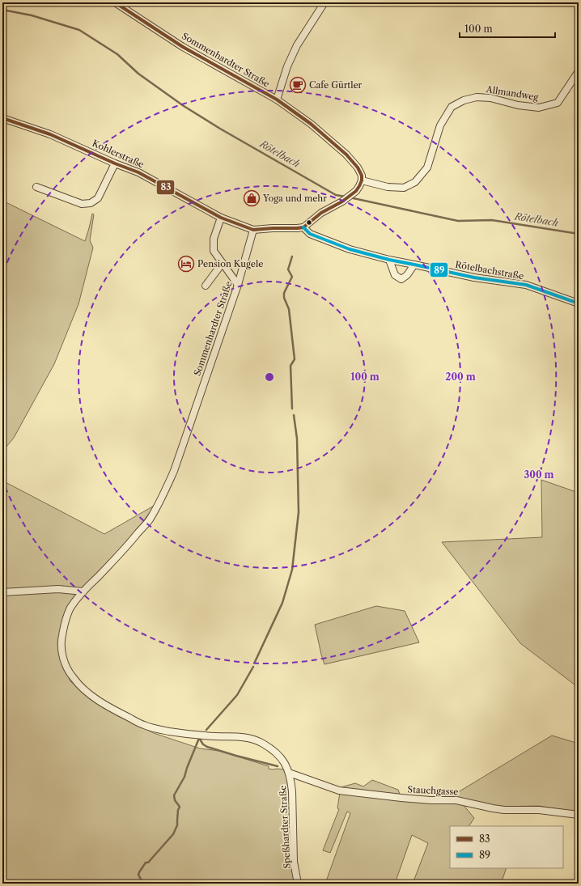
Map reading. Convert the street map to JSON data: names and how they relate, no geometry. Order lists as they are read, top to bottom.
{
  "streets": {
    "street": [
      "Sommenhardter Straße",
      "Allmandweg",
      "Kohlerstraße",
      "Rötelbachstraße",
      "Stauchgasse",
      "Speßhardter Straße"
    ]
  },
  "crossings": [
    ["Sommenhardter Straße", "Allmandweg"],
    ["Sommenhardter Straße", "Kohlerstraße"],
    ["Sommenhardter Straße", "Speßhardter Straße"],
    ["Stauchgasse", "Speßhardter Straße"]
  ],
  "water": ["Rötelbach"],
  "places": {
    "cafe": ["Cafe Gürtler"],
    "shop": ["Yoga und mehr"],
    "hotel": ["Pension Kugele"]
  },
  "lines": ["transit line 83", "transit line 89"],
  "legend": ["83", "89"],
  "scale_bar": "100 m",
  "rings": ["100 m", "200 m", "300 m"]
}
